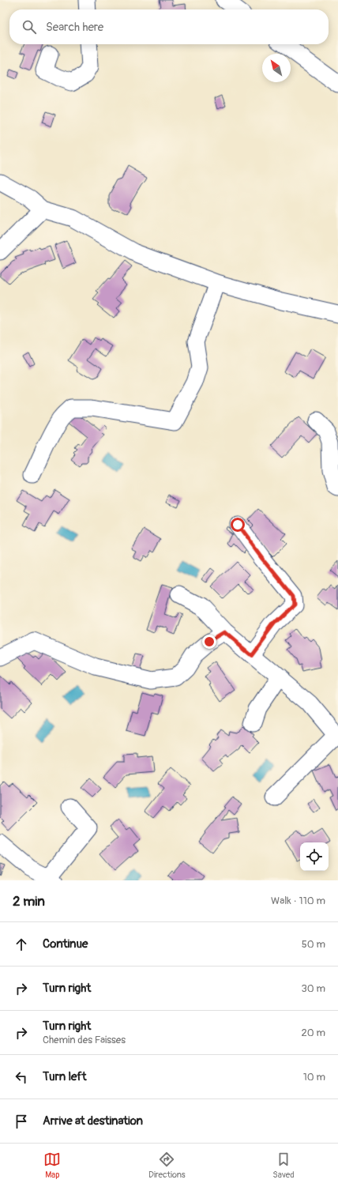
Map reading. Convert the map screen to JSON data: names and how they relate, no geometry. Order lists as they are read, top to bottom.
{
  "north": "top left",
  "page": {
    "search": "Search here",
    "heading": ["2 min", "Walk · 110 m"],
    "list": [
      ["Continue", "50 m"],
      ["Turn right", "30 m"],
      ["Turn right", "Chemin des Faisses", "20 m"],
      ["Turn left", "10 m"],
      "Arrive at destination"
    ],
    "nav": ["Map", "Directions", "Saved"]
  }
}
